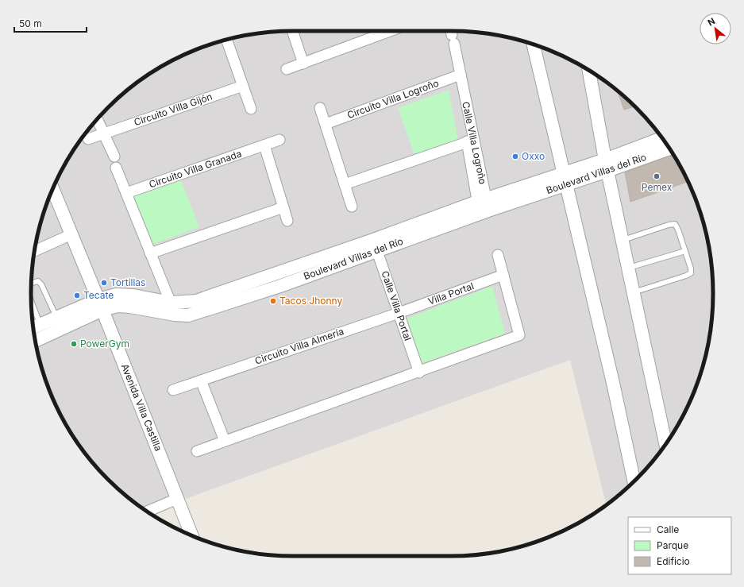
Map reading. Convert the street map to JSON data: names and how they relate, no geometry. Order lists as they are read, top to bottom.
{
  "streets": {
    "street": [
      "Circuito Villa Logroño",
      "Circuito Villa Gijón",
      "Calle Villa Logroño",
      "Circuito Villa Granada",
      "Boulevard Villas del Río",
      "Villa Portal",
      "Calle Villa Portal",
      "Circuito Villa Almería",
      "Avenida Villa Castilla"
    ]
  },
  "crossings": [
    ["Circuito Villa Logroño", "Calle Villa Logroño"],
    ["Calle Villa Logroño", "Boulevard Villas del Río"],
    ["Boulevard Villas del Río", "Calle Villa Portal"],
    ["Boulevard Villas del Río", "Avenida Villa Castilla"],
    ["Villa Portal", "Calle Villa Portal"],
    ["Villa Portal", "Circuito Villa Almería"],
    ["Calle Villa Portal", "Circuito Villa Almería"]
  ],
  "places": [
    "Oxxo",
    "Pemex",
    "Tortillas",
    "Tecate",
    "Tacos Jhonny",
    "PowerGym"
  ],
  "legend": ["Calle", "Parque", "Edificio"],
  "scale_bar": "50 m",
  "north": "top left"
}
